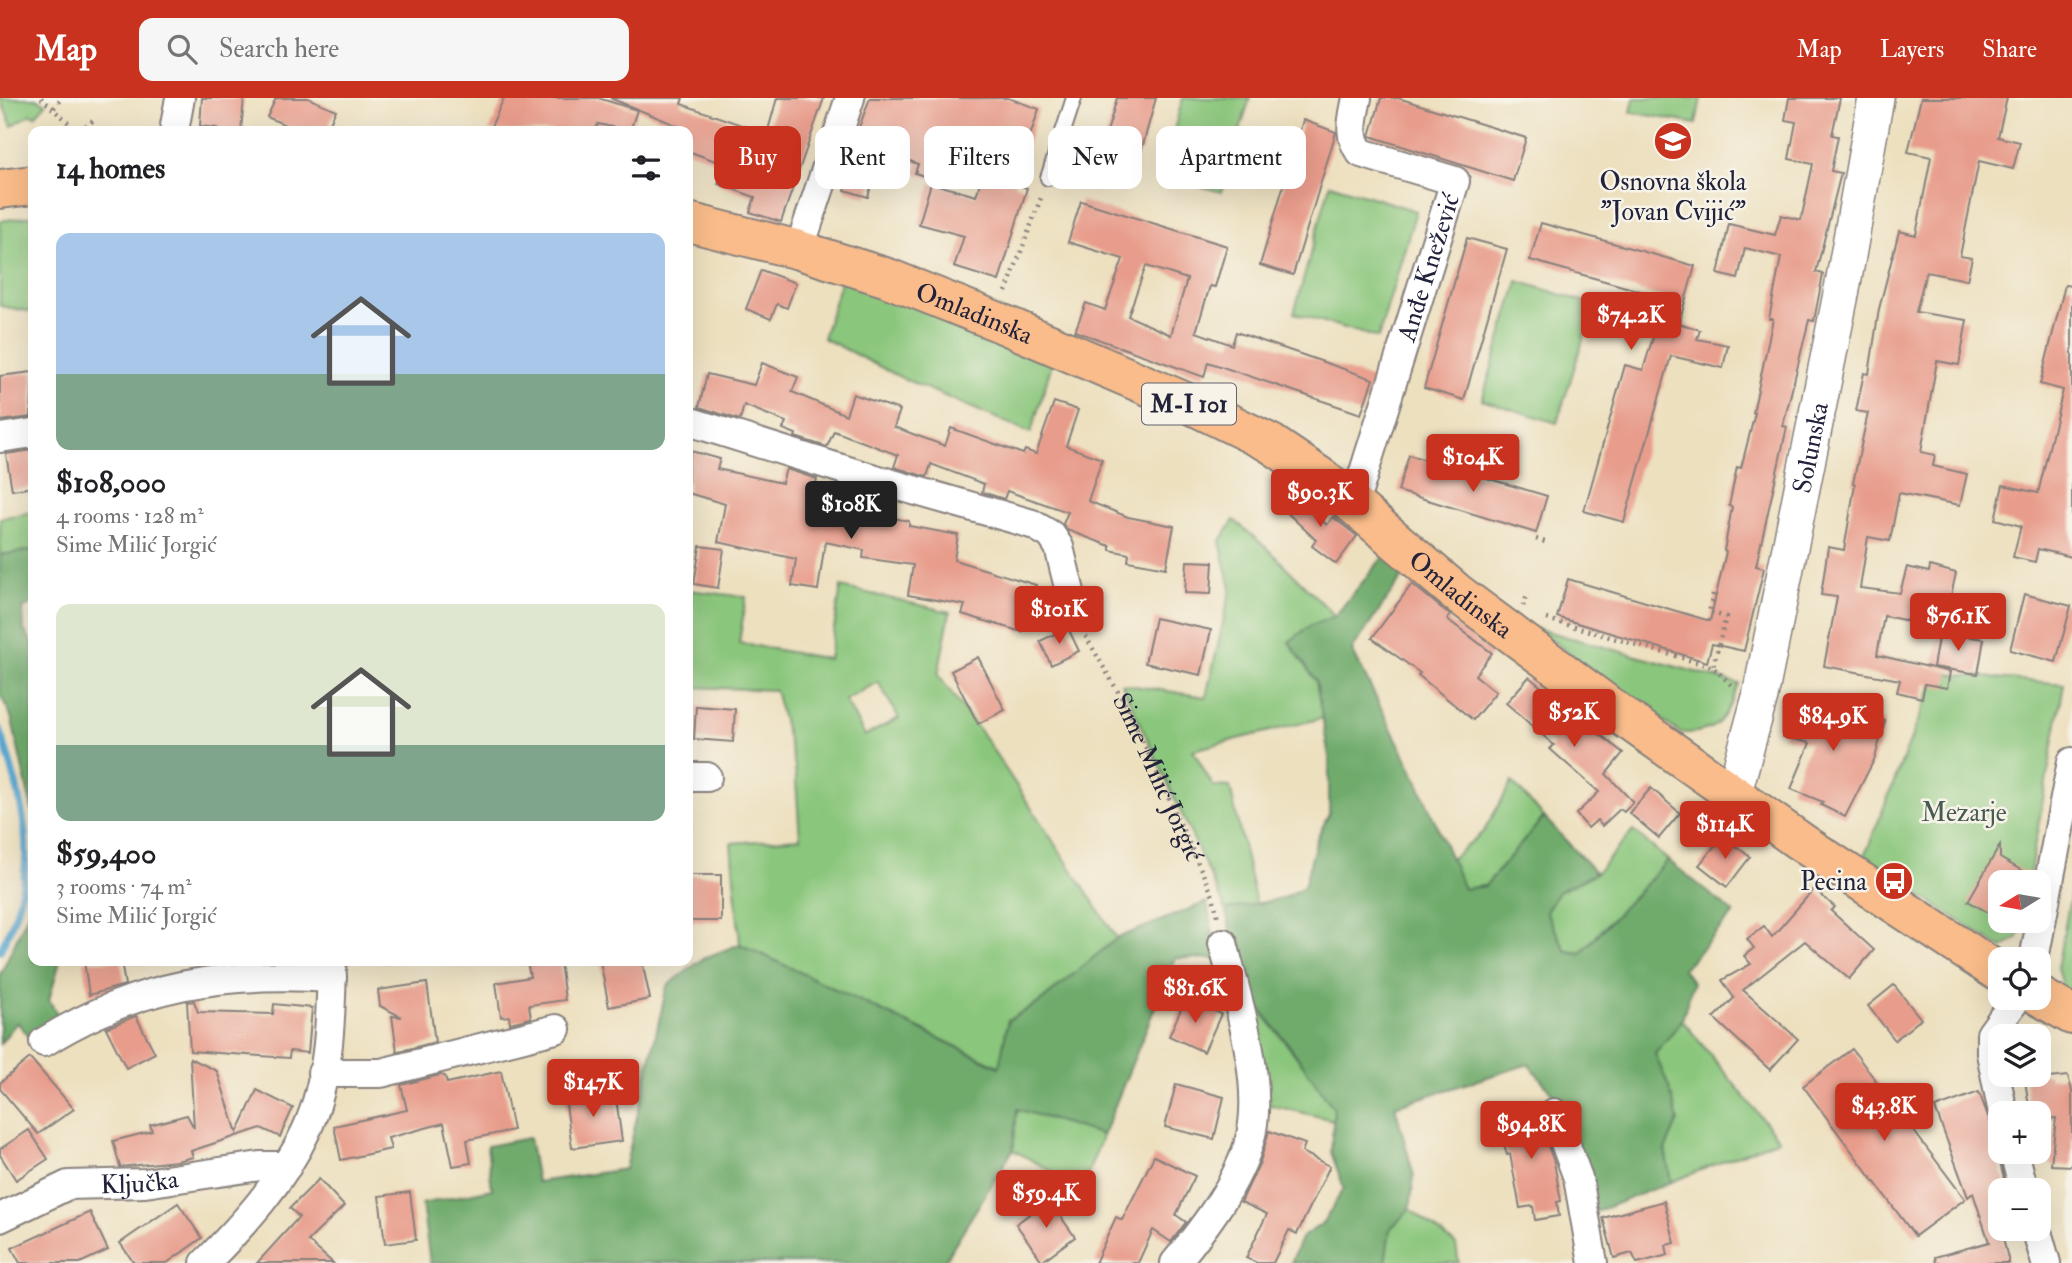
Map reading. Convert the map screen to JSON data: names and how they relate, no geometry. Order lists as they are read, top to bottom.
{
  "streets": {
    "main road": ["Omladinska", "M-I 101"],
    "street": ["Anđe Knežević", "Solunska", "Ključka"],
    "path": ["Sime Milić Jorgić"]
  },
  "crossings": [
    ["Anđe Knežević", "Omladinska"],
    ["Omladinska", "Solunska"]
  ],
  "parks": ["Mezarje"],
  "places": {
    "school or university": ["Osnovna škola \"Jovan Cvijić\""],
    "bus stop": ["Pecina"]
  },
  "north": "left",
  "page": {
    "header": "Map",
    "search": "Search here",
    "nav": ["Map", "Layers", "Share"],
    "chip": [
      "Buy",
      "Rent",
      "Filters",
      "New",
      "Apartment"
    ],
    "heading": "14 homes",
    "list": [
      {
        "name": "$108,000",
        "note": "4 rooms · 128 m² · Sime Milić Jorgić"
      },
      {
        "name": "$59,400",
        "note": "3 rooms · 74 m² · Sime Milić Jorgić"
      }
    ],
    "price": [
      "$74.2K",
      "$104K",
      "$90.3K",
      "$108K",
      "$101K",
      "$76.1K",
      "$52K",
      "$84.9K",
      "$114K",
      "$81.6K",
      "$147K",
      "$43.8K",
      "$94.8K",
      "$59.4K"
    ],
    "map_buttons": ["+", "−"]
  }
}
